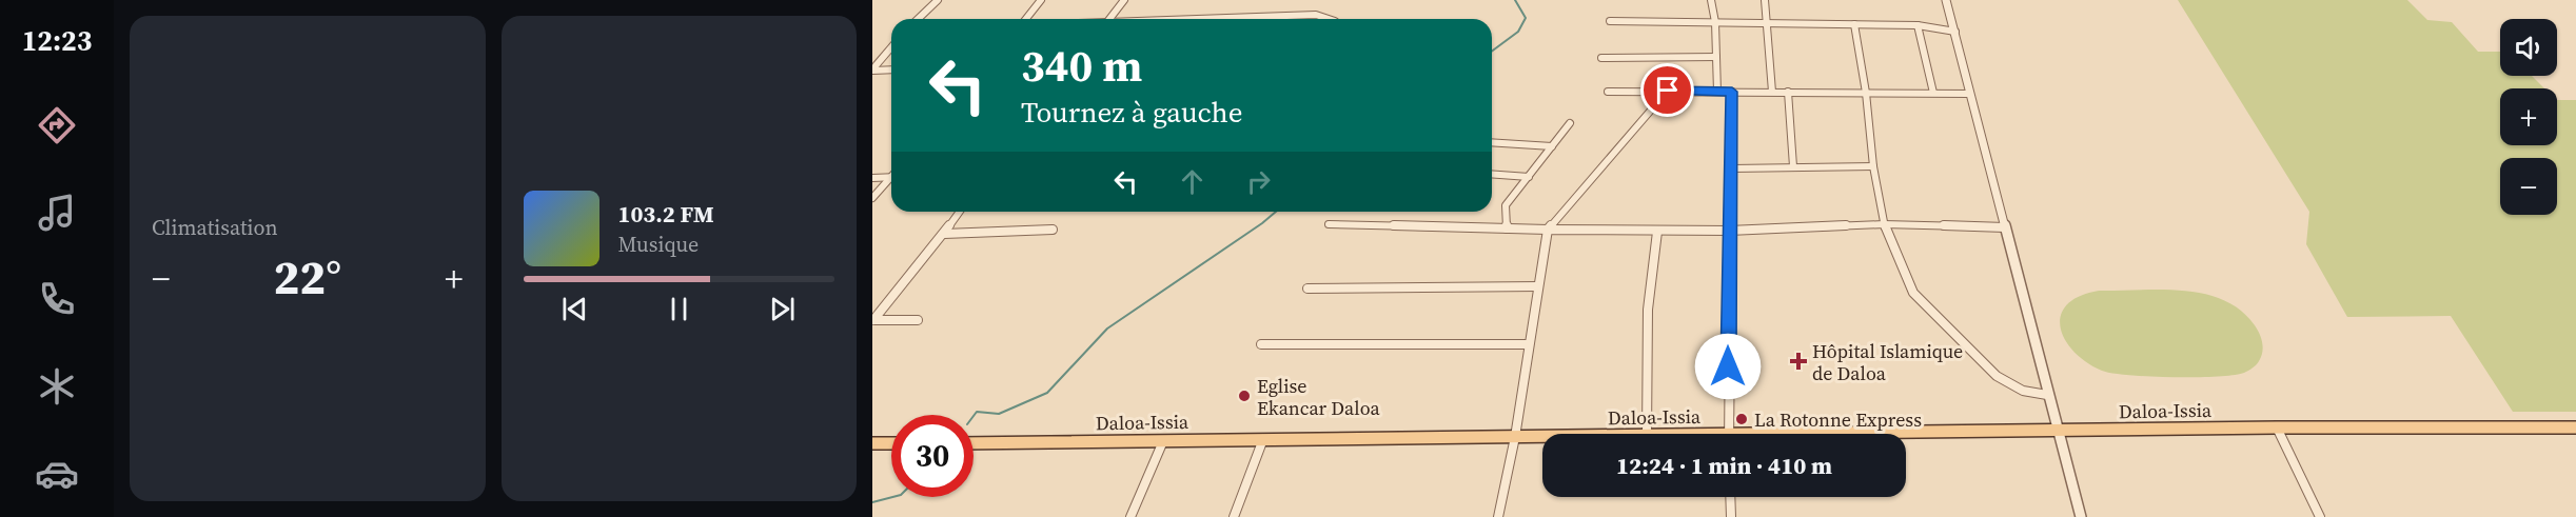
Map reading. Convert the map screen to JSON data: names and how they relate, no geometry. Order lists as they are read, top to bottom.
{
  "streets": {
    "main road": ["Daloa-Issia"]
  },
  "places": {
    "health": ["Hôpital Islamique de Daloa"],
    "other": ["Eglise Ekancar Daloa", "La Rotonne Express"]
  },
  "page": {
    "tabs": "12:23",
    "tile": "Climatisation",
    "map_buttons": ["+", "−"],
    "turn": ["340 m", "Tournez à gauche"],
    "song": ["103.2 FM", "Musique"],
    "heat": ["−", "22°", "+"],
    "limit": "30",
    "trip": "12:24 · 1 min · 410 m"
  }
}
